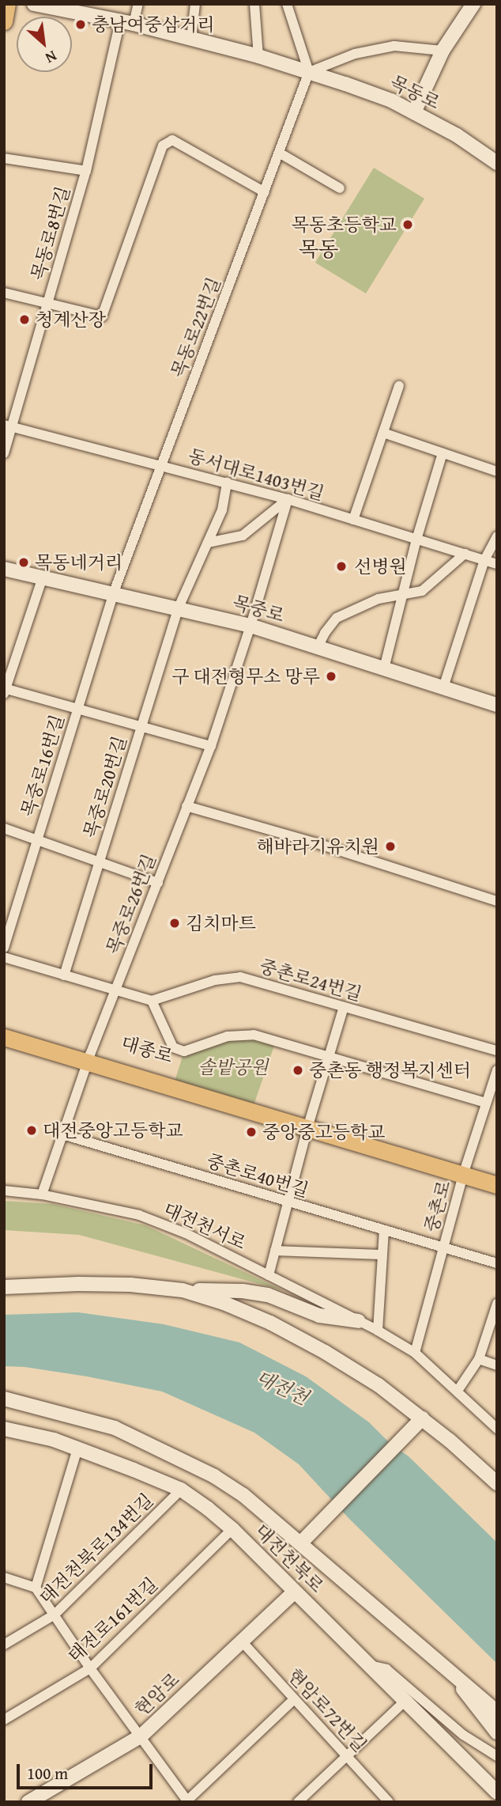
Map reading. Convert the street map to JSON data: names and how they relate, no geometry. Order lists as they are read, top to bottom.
{
  "streets": {
    "main road": [
      "목동로",
      "목중로",
      "대종로",
      "대전천북로",
      "현암로"
    ],
    "street": [
      "목동로8번길",
      "목동로22번길",
      "동서대로1403번길",
      "목중로16번길",
      "목중로20번길",
      "목중로26번길",
      "중촌로24번길",
      "중촌로40번길",
      "중촌로",
      "대전천서로",
      "대전천북로134번길",
      "태전로161번길",
      "현암로72번길"
    ]
  },
  "crossings": [
    ["목동로", "목동로8번길"],
    ["목동로", "목동로22번길"],
    ["목동로8번길", "동서대로1403번길"],
    ["목동로22번길", "동서대로1403번길"],
    ["목동로22번길", "목중로"],
    ["목동로22번길", "목중로16번길"],
    ["동서대로1403번길", "목중로20번길"],
    ["동서대로1403번길", "목중로26번길"],
    ["목중로", "목중로16번길"],
    ["목중로", "목중로20번길"],
    ["목중로", "목중로26번길"],
    ["목중로26번길", "대종로"],
    ["목중로26번길", "중촌로40번길"],
    ["목중로26번길", "대전천서로"],
    ["대종로", "중촌로"],
    ["중촌로40번길", "중촌로"],
    ["중촌로", "대전천서로"],
    ["대전천북로134번길", "대전천북로"],
    ["대전천북로", "태전로161번길"],
    ["대전천북로", "현암로"],
    ["현암로", "현암로72번길"]
  ],
  "districts": ["목동"],
  "water": ["대전천"],
  "parks": ["솔밭공원"],
  "places": [
    "충남여중삼거리",
    "목동초등학교",
    "청계산장",
    "목동네거리",
    "선병원",
    "구 대전형무소 망루",
    "해바라기유치원",
    "김치마트",
    "중촌동 행정복지센터",
    "대전중앙고등학교",
    "중앙중고등학교"
  ],
  "scale_bar": "100 m",
  "north": "bottom right"
}
